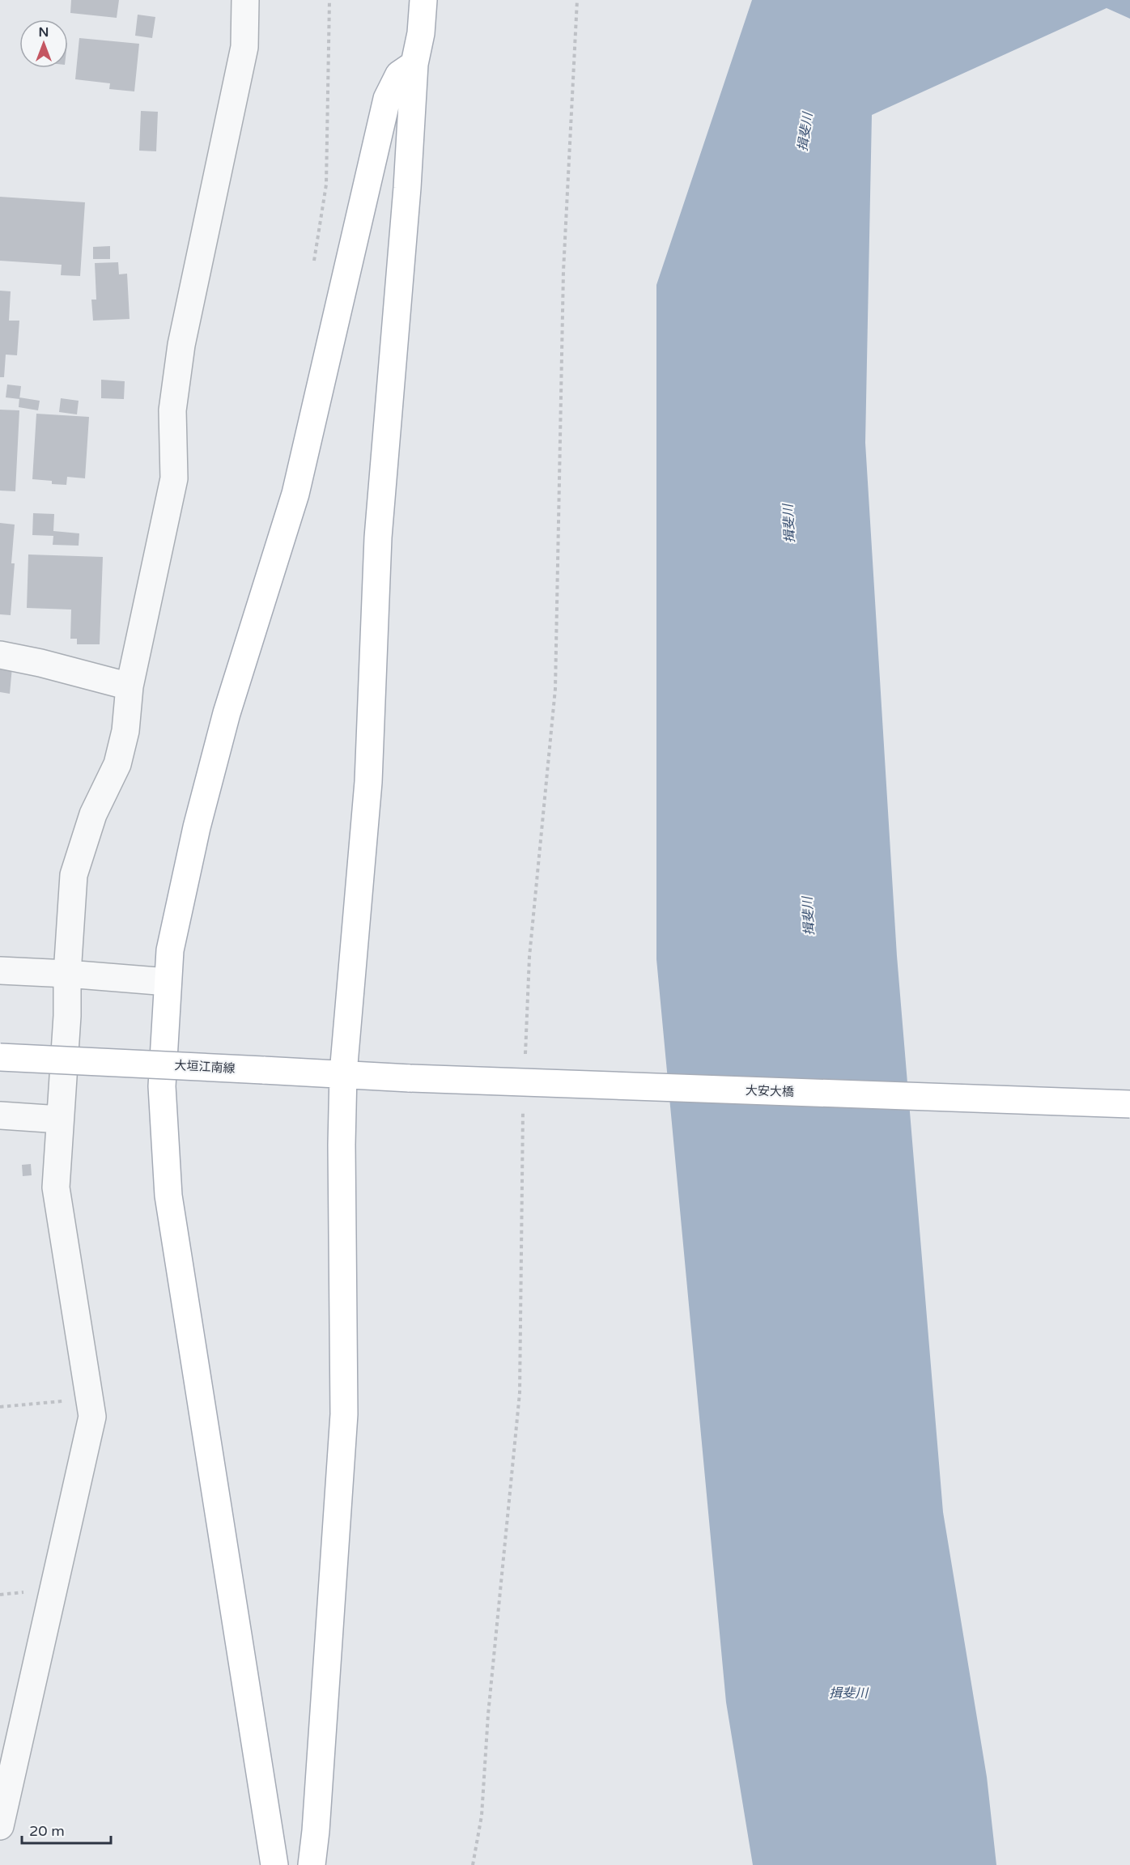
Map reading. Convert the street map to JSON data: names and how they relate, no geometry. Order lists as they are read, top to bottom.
{
  "streets": {
    "main road": ["大垣江南線", "大安大橋"]
  },
  "crossings": [
    ["大垣江南線", "大安大橋"]
  ],
  "water": ["揖斐川"],
  "scale_bar": "20 m",
  "north": "top"
}
